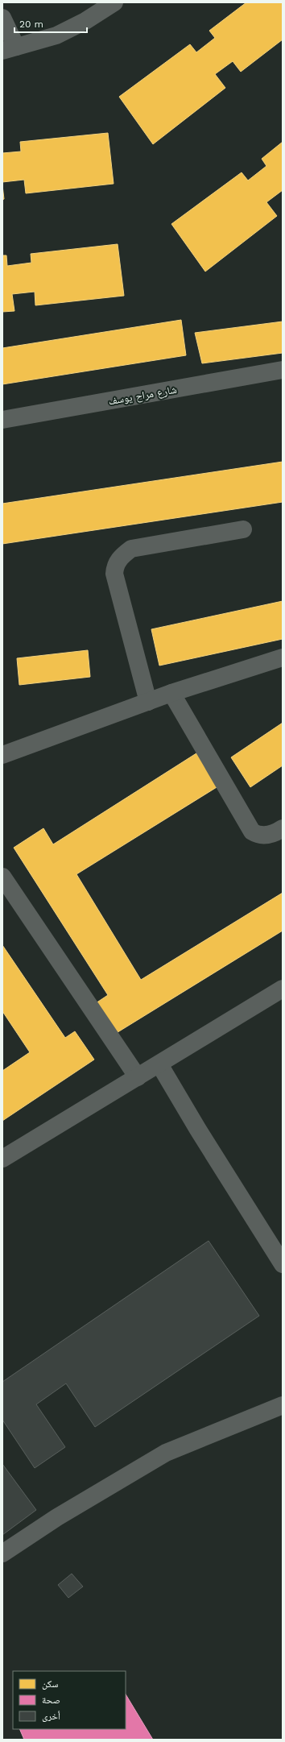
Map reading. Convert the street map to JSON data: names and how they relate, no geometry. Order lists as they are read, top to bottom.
{
  "streets": {
    "street": ["شارع مراح يوسف"]
  },
  "legend": ["سكن", "صحة", "أخرى"],
  "scale_bar": "20 m"
}
